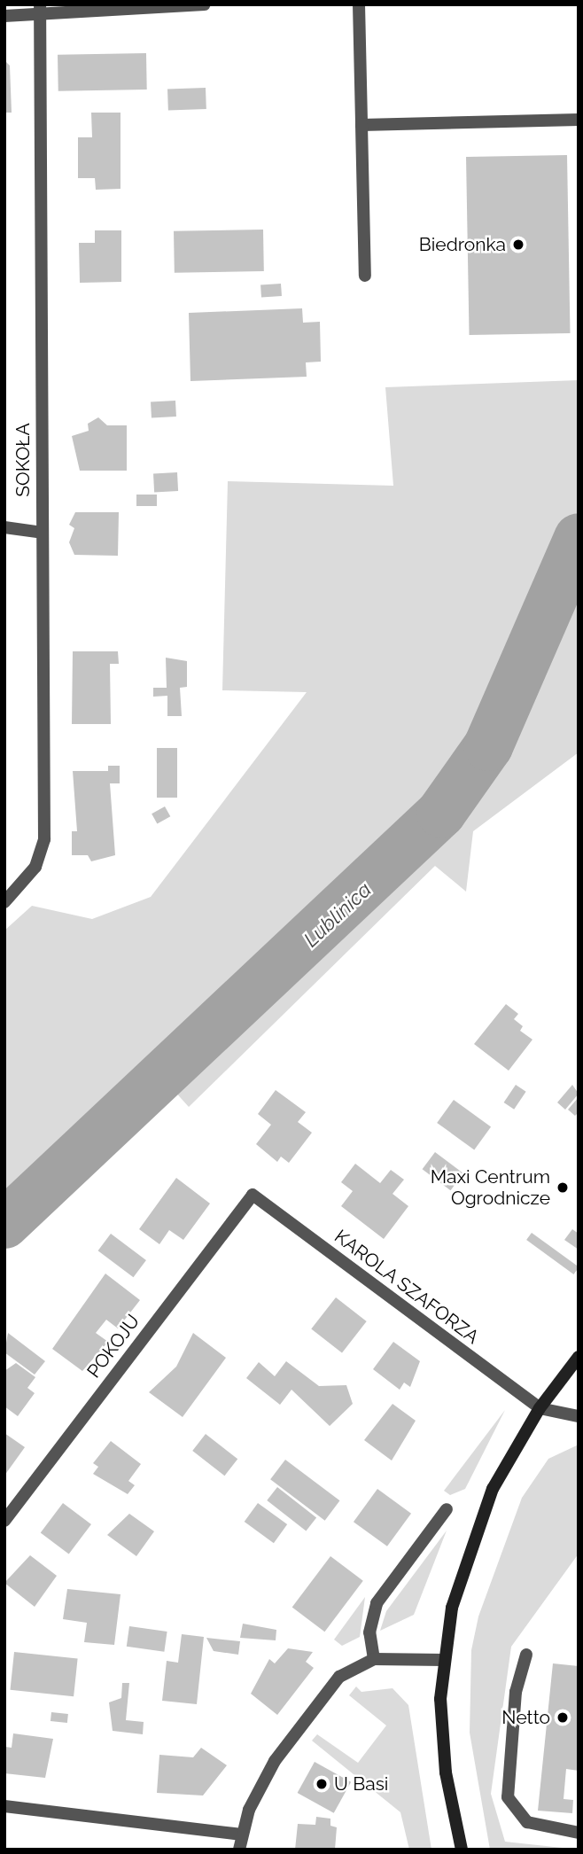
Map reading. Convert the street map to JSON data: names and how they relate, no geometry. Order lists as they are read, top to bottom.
{
  "streets": {
    "street": ["SOKOŁA", "KAROLA SZAFORZA", "POKOJU"]
  },
  "crossings": [
    ["KAROLA SZAFORZA", "POKOJU"]
  ],
  "water": ["Lublinica"],
  "places": [
    "Biedronka",
    "Maxi Centrum Ogrodnicze",
    "Netto",
    "U Basi"
  ]
}
